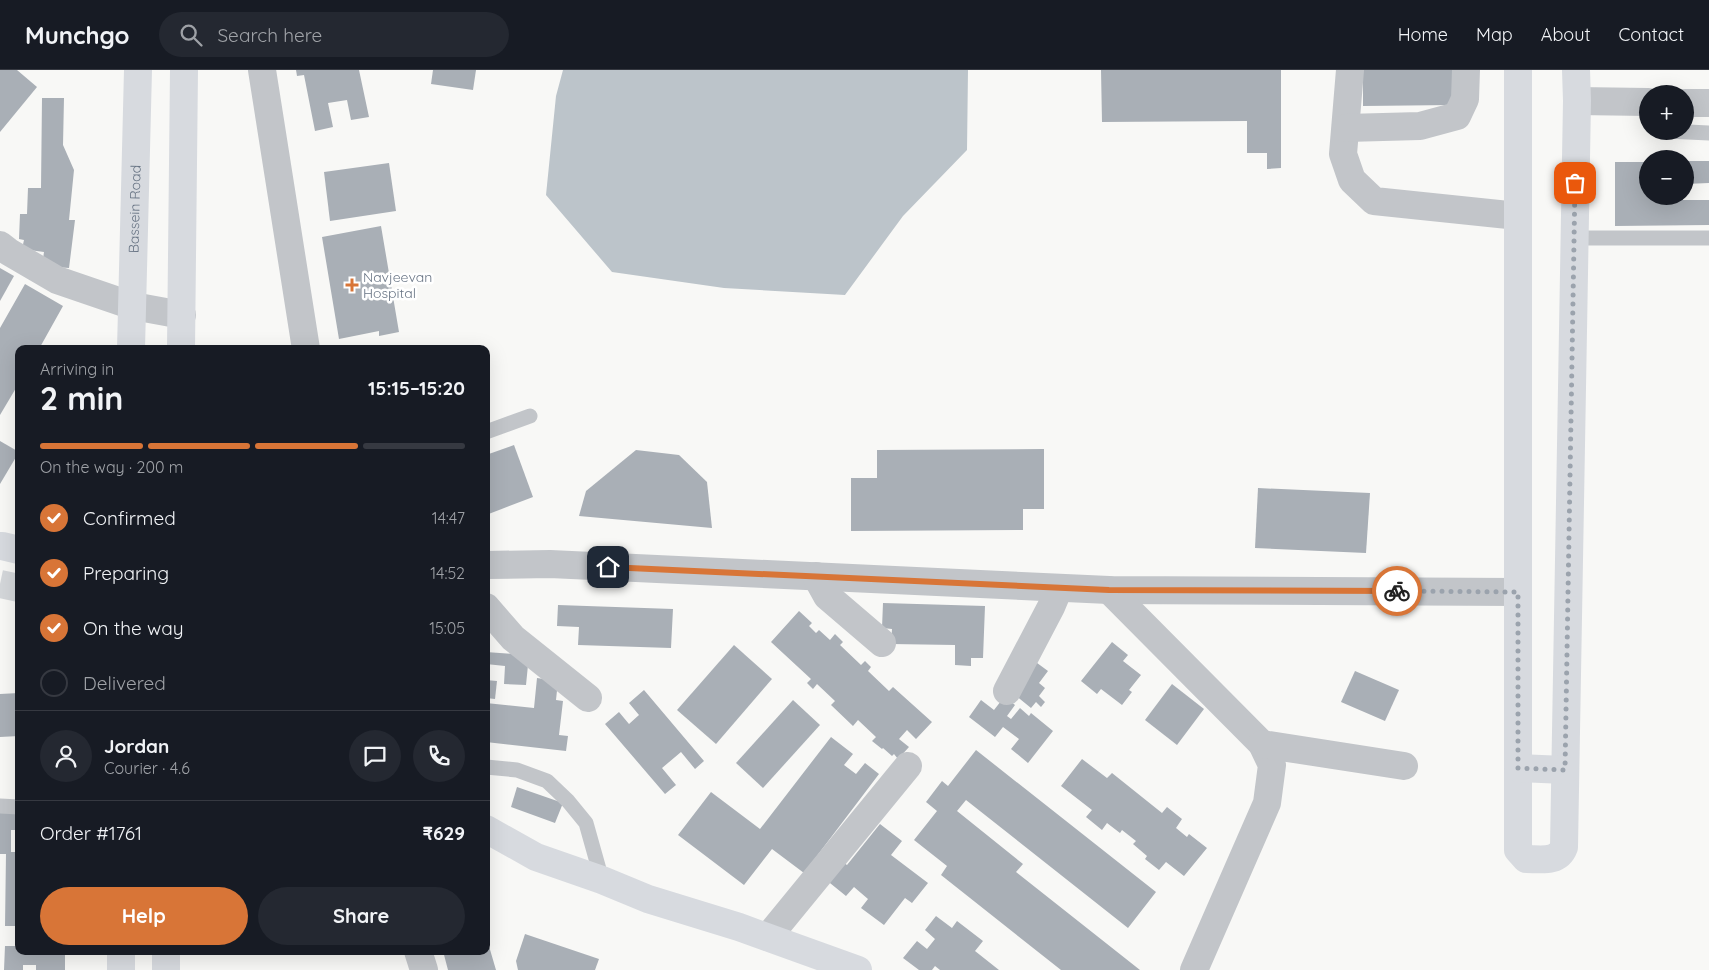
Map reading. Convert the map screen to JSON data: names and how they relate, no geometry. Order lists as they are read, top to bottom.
{
  "streets": {
    "street": ["Bassein Road"]
  },
  "places": {
    "health": ["Navjeevan Hospital"]
  },
  "page": {
    "header": "Munchgo",
    "search": "Search here",
    "nav": [
      "Home",
      "Map",
      "About",
      "Contact"
    ],
    "map_buttons": ["+", "−"],
    "heading": ["2 min", "Arriving in", "15:15–15:20"],
    "panel": [
      "Jordan",
      "Courier · 4.6",
      "Order #1761",
      "₹629"
    ],
    "bar": "On the way · 200 m",
    "list": [
      ["Confirmed", "14:47"],
      ["Preparing", "14:52"],
      ["On the way", "15:05"],
      "Delivered"
    ],
    "buttons": ["Help", "Share"]
  }
}
